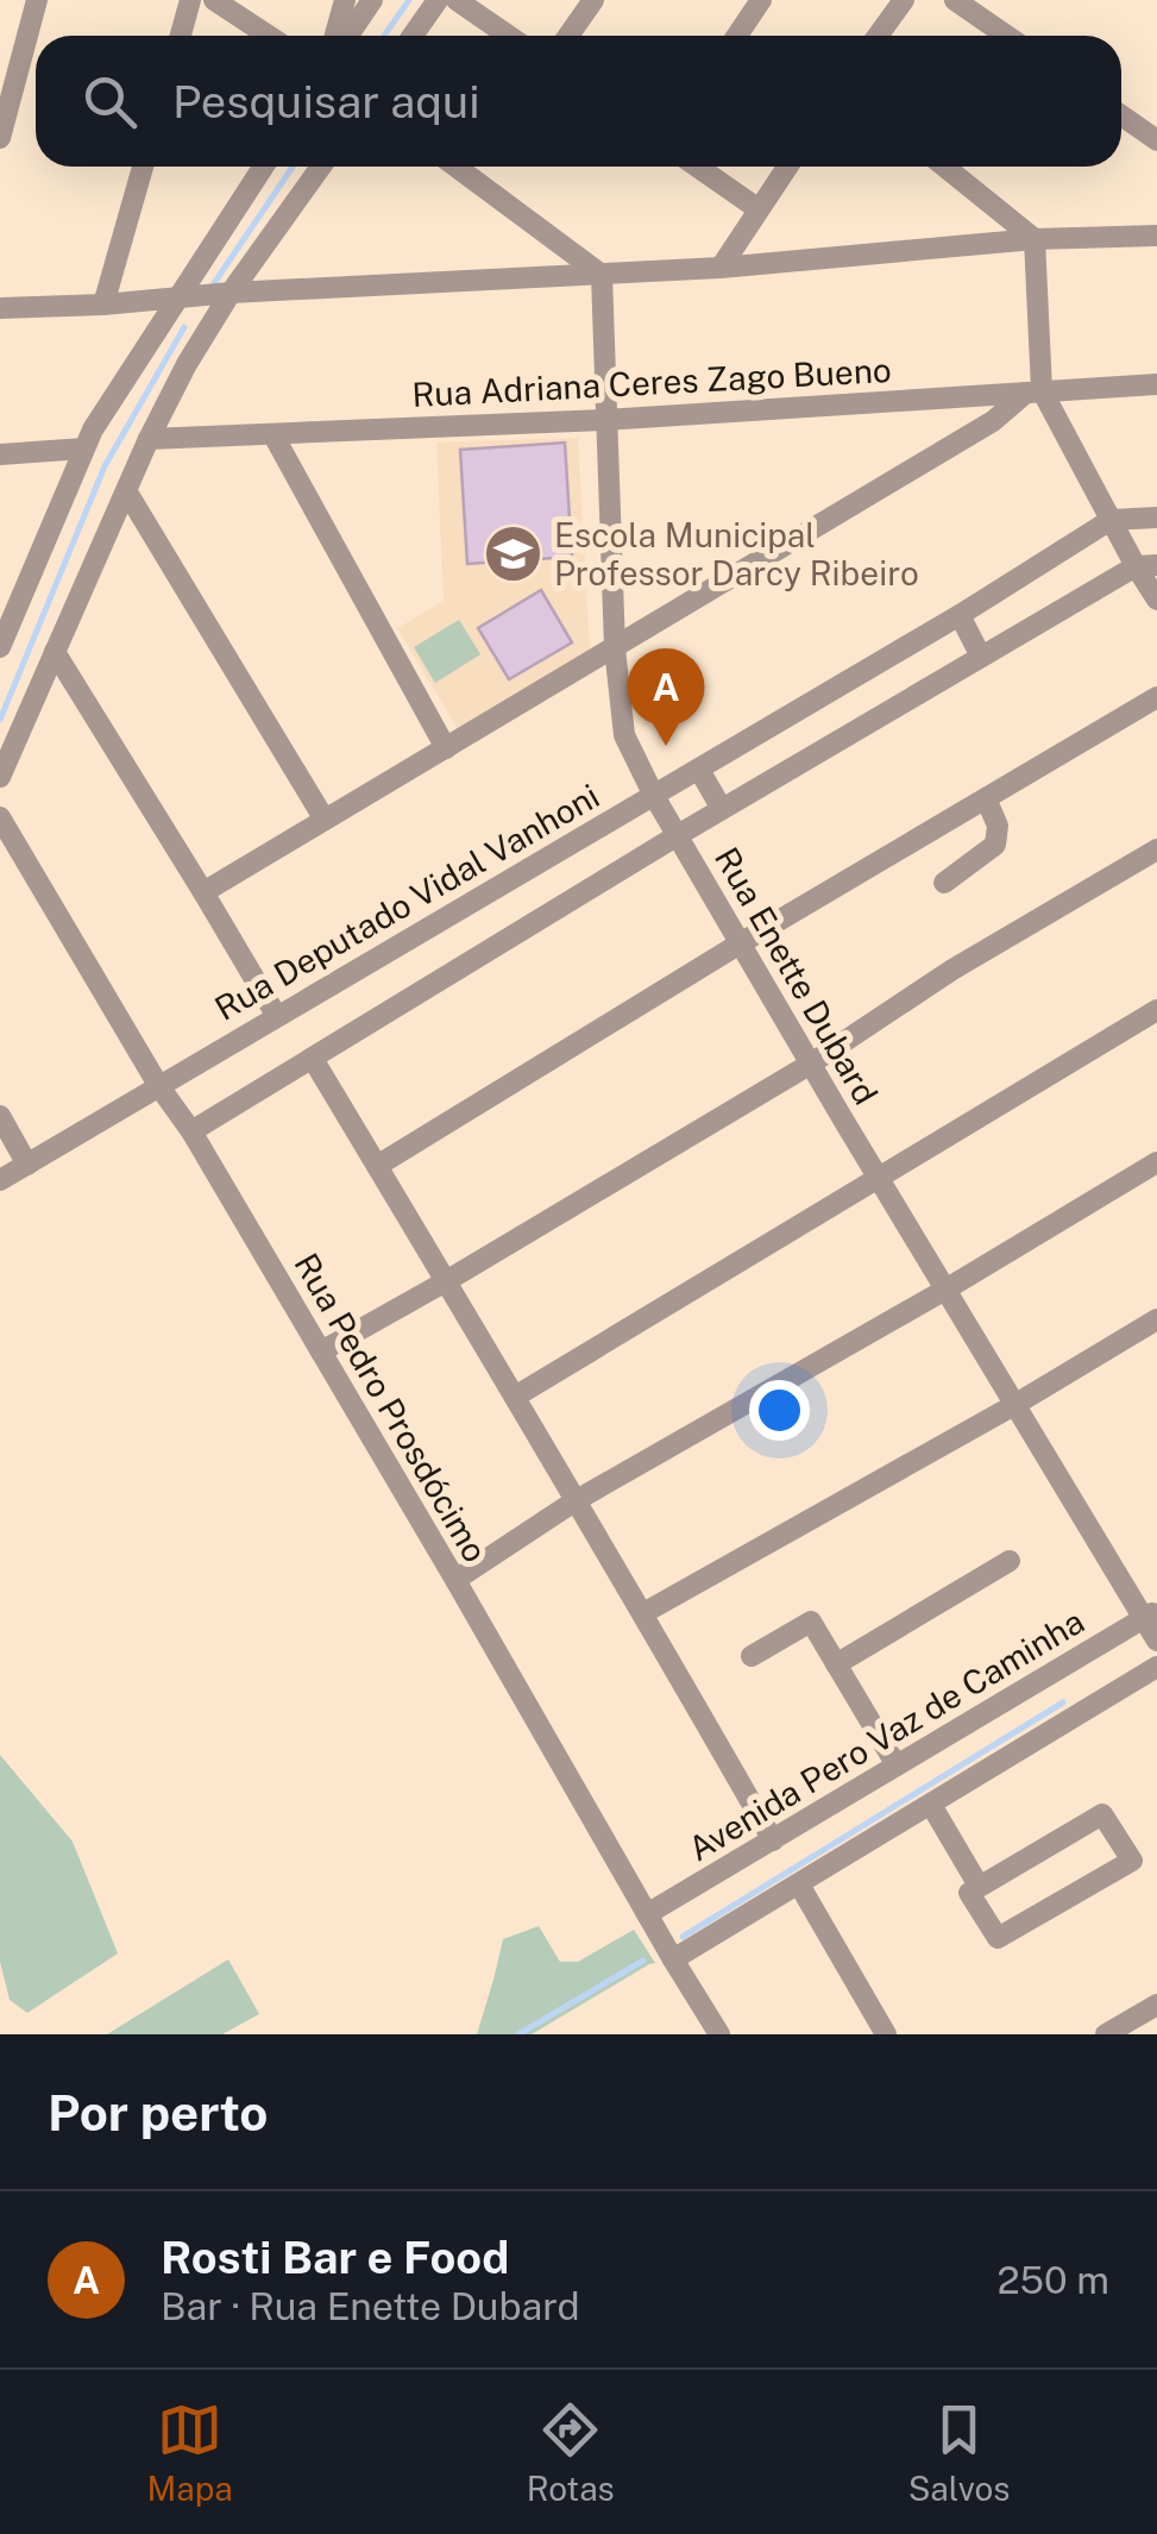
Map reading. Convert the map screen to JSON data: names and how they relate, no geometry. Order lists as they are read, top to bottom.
{
  "streets": {
    "street": [
      "Rua Adriana Ceres Zago Bueno",
      "Rua Deputado Vidal Vanhoni",
      "Rua Enette Dubard",
      "Rua Pedro Prosdócimo",
      "Avenida Pero Vaz de Caminha"
    ]
  },
  "crossings": [
    ["Rua Adriana Ceres Zago Bueno", "Rua Enette Dubard"],
    ["Rua Deputado Vidal Vanhoni", "Rua Enette Dubard"],
    ["Rua Deputado Vidal Vanhoni", "Rua Pedro Prosdócimo"],
    ["Rua Enette Dubard", "Avenida Pero Vaz de Caminha"],
    ["Rua Pedro Prosdócimo", "Avenida Pero Vaz de Caminha"]
  ],
  "places": {
    "school or university": ["Escola Municipal Professor Darcy Ribeiro"]
  },
  "page": {
    "search": "Pesquisar aqui",
    "pins": "A",
    "heading": "Por perto",
    "list": [
      {
        "mark": "A",
        "name": "Rosti Bar e Food",
        "note": "Bar · Rua Enette Dubard",
        "value": "250 m"
      }
    ],
    "nav": ["Mapa", "Rotas", "Salvos"]
  }
}
